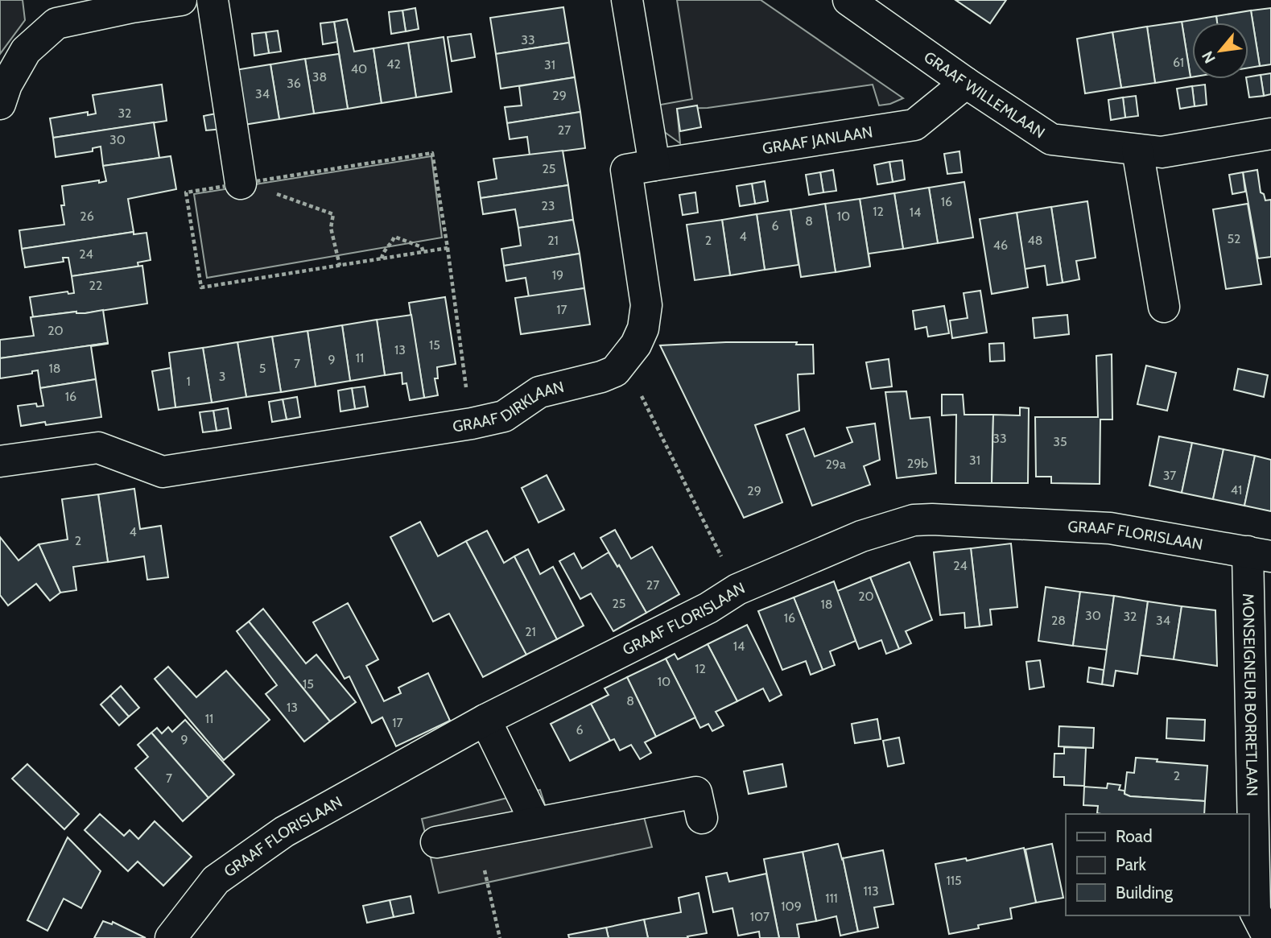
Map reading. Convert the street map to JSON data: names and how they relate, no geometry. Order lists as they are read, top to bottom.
{
  "streets": {
    "street": [
      "GRAAF WILLEMLAAN",
      "GRAAF JANLAAN",
      "GRAAF DIRKLAAN",
      "GRAAF FLORISLAAN",
      "MONSEIGNEUR BORRETLAAN"
    ]
  },
  "crossings": [
    ["GRAAF WILLEMLAAN", "GRAAF JANLAAN"],
    ["GRAAF JANLAAN", "GRAAF DIRKLAAN"],
    ["GRAAF FLORISLAAN", "MONSEIGNEUR BORRETLAAN"]
  ],
  "house_numbers": [
    "33",
    "61",
    "42",
    "31",
    "40",
    "38",
    "36",
    "34",
    "29",
    "32",
    "27",
    "30",
    "25",
    "16",
    "23",
    "12",
    "14",
    "26",
    "10",
    "8",
    "6",
    "4",
    "52",
    "21",
    "2",
    "48",
    "46",
    "24",
    "19",
    "22",
    "17",
    "20",
    "15",
    "13",
    "11",
    "9",
    "7",
    "18",
    "5",
    "3",
    "1",
    "16",
    "33",
    "35",
    "31",
    "29b",
    "29a",
    "37",
    "41",
    "29",
    "4",
    "2",
    "24",
    "27",
    "20",
    "25",
    "18",
    "30",
    "32",
    "16",
    "28",
    "34",
    "21",
    "14",
    "12",
    "10",
    "15",
    "8",
    "13",
    "11",
    "17",
    "6",
    "9",
    "2",
    "7",
    "115",
    "113",
    "111",
    "109",
    "107"
  ],
  "legend": ["Road", "Park", "Building"],
  "north": "bottom left"
}
